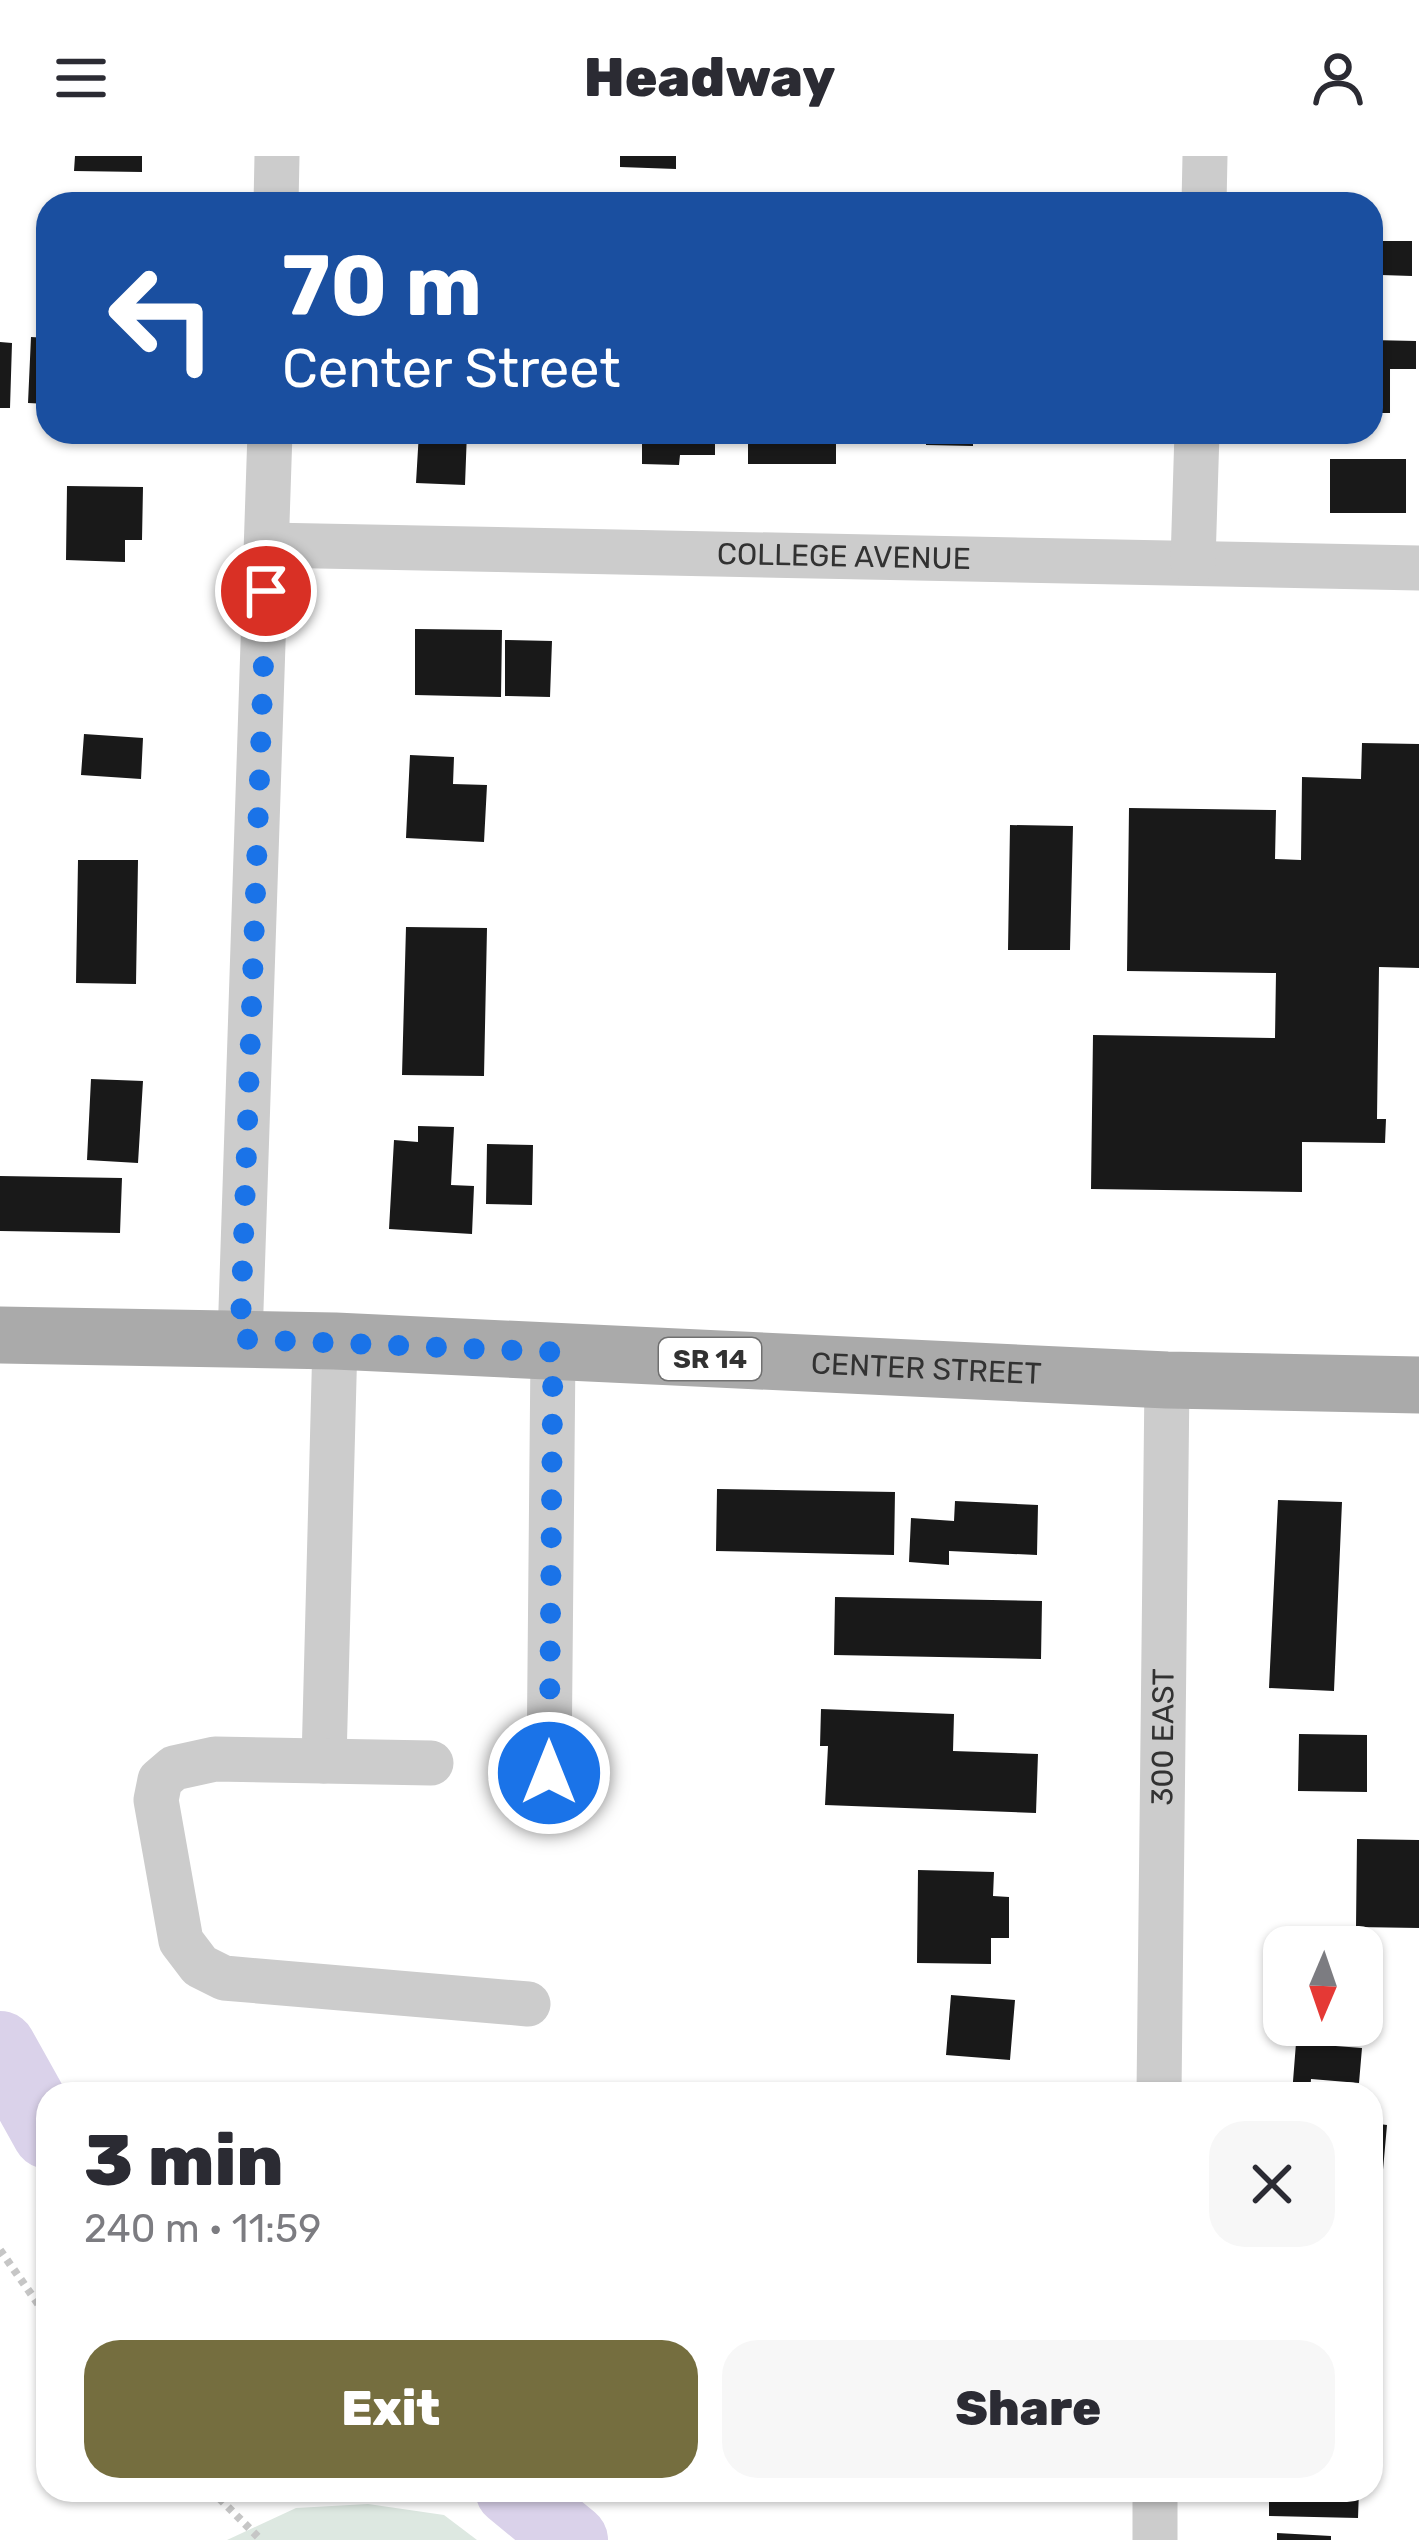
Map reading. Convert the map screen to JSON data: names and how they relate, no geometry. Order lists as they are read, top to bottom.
{
  "streets": {
    "main road": ["SR 14", "CENTER STREET"],
    "street": ["COLLEGE AVENUE", "300 EAST"]
  },
  "crossings": [
    ["CENTER STREET", "300 EAST"]
  ],
  "north": "bottom",
  "page": {
    "header": "Headway",
    "turn": ["70 m", "Center Street"],
    "heading": ["3 min", "240 m · 11:59"],
    "buttons": ["Exit", "Share"]
  }
}
